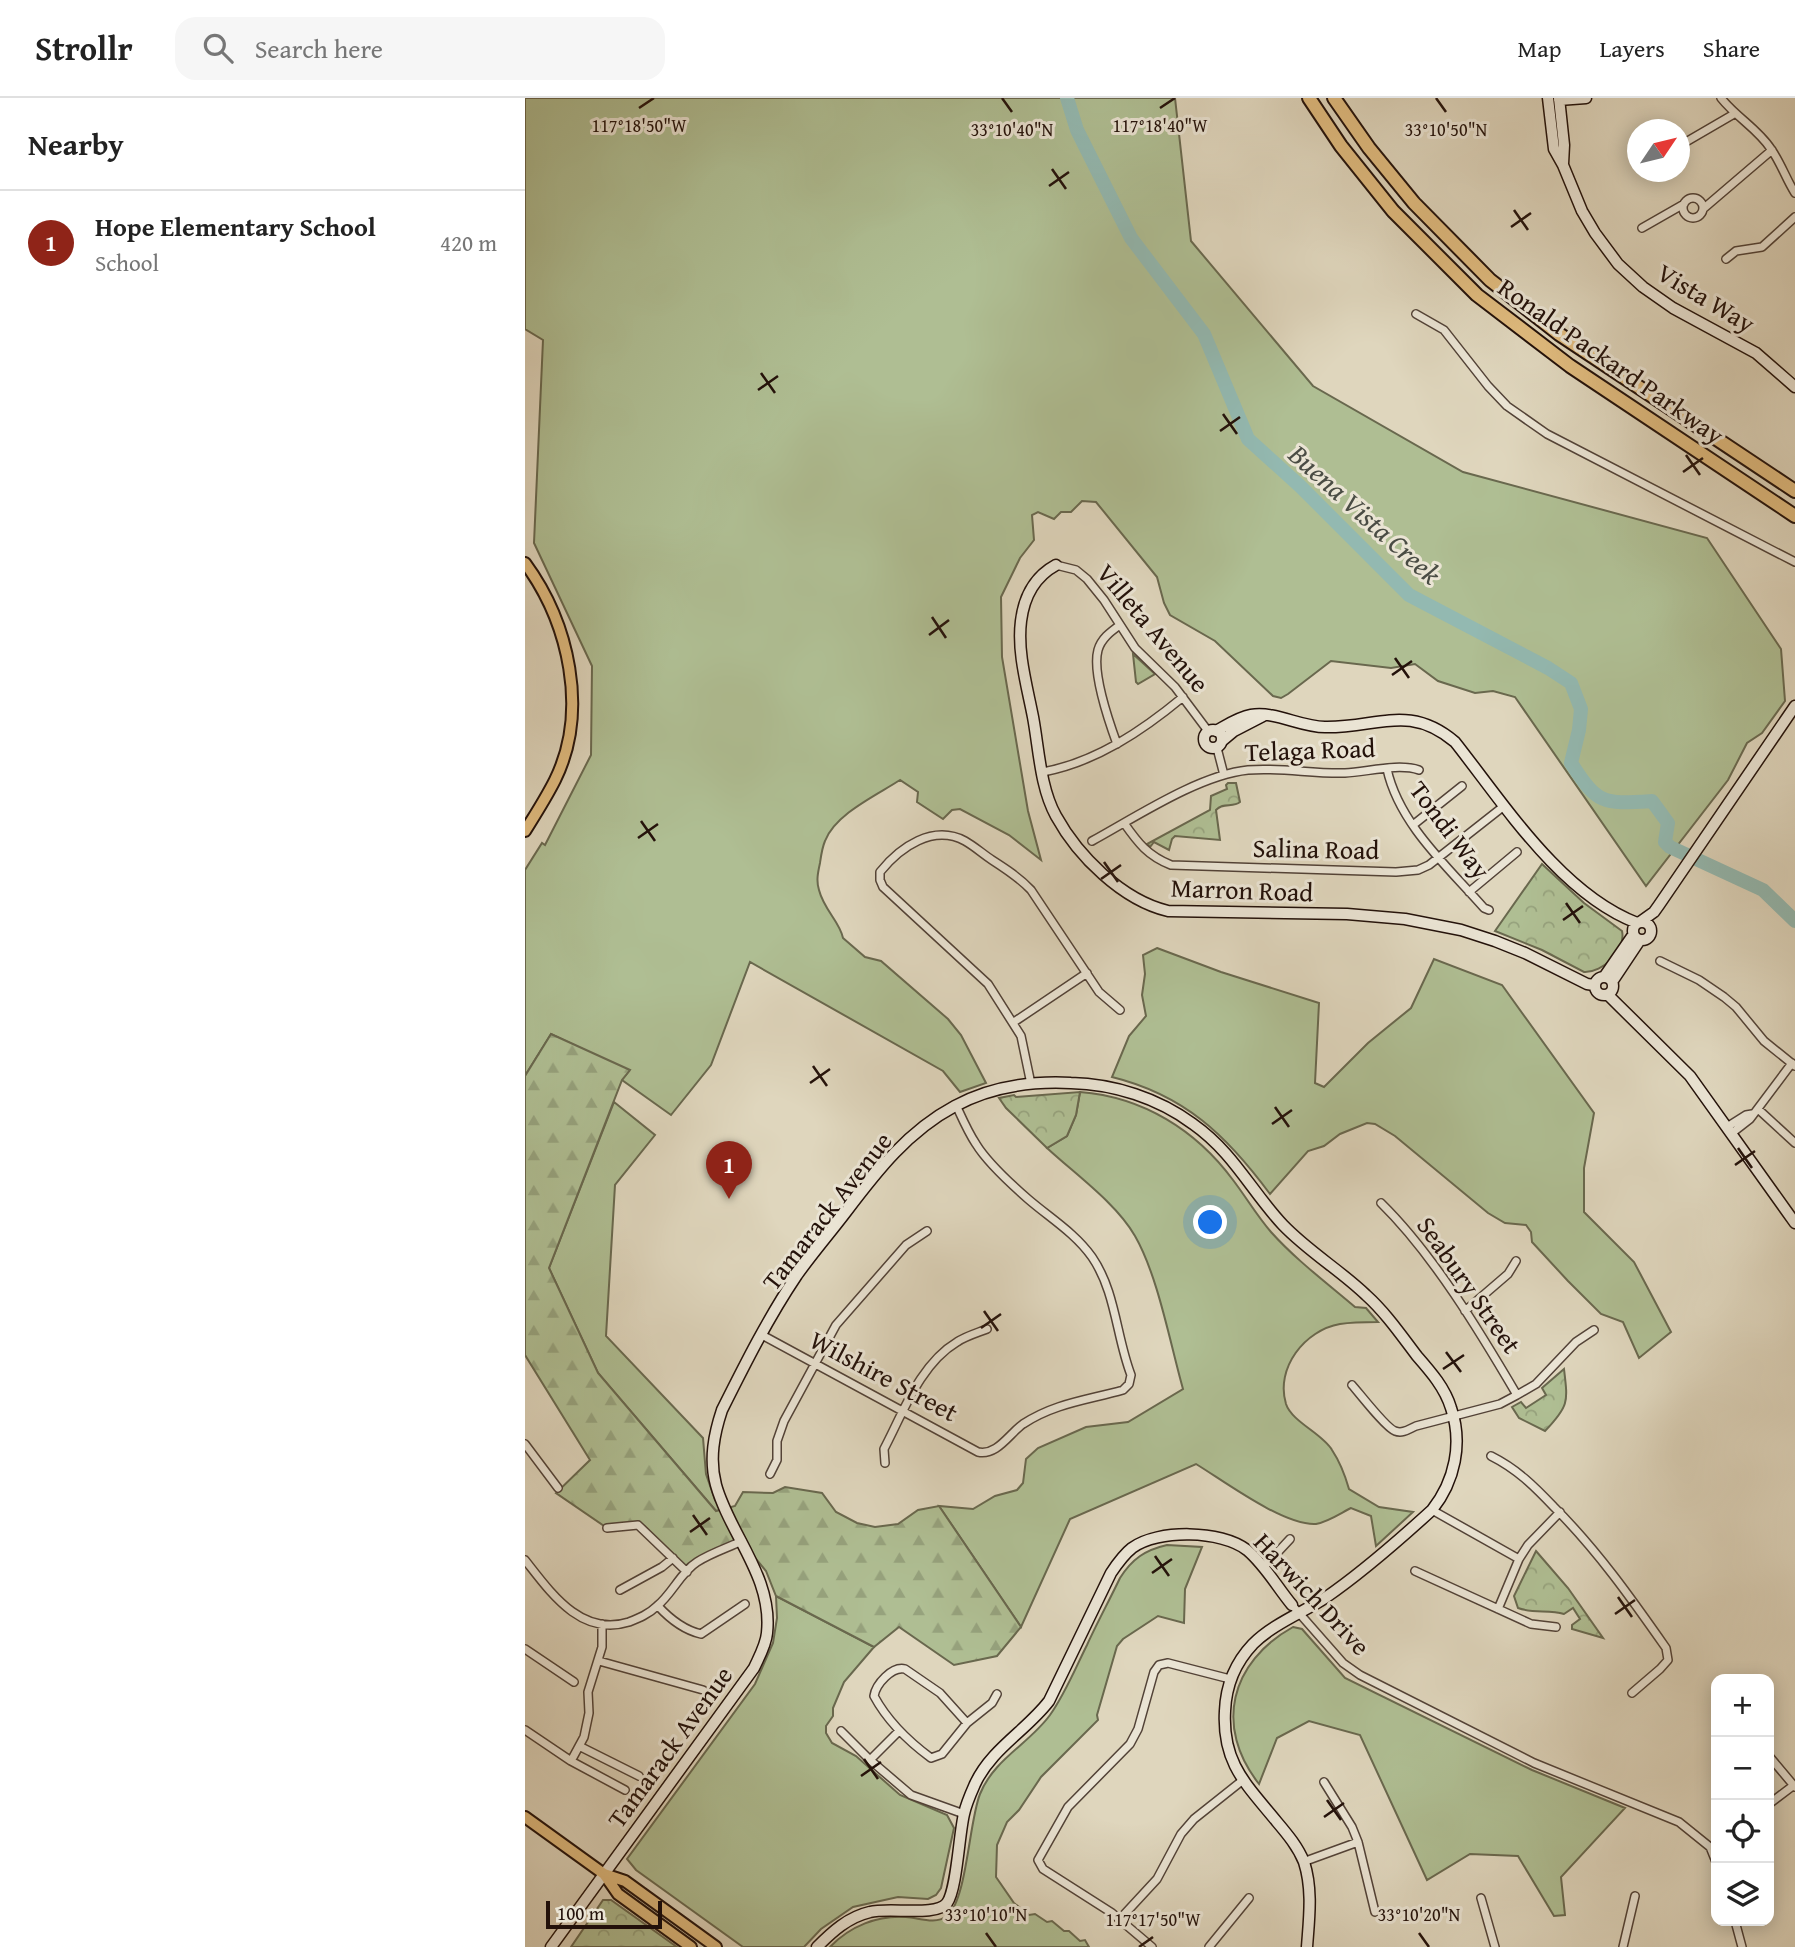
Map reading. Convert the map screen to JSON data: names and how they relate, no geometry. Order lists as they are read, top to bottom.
{
  "streets": {
    "highway": ["Ronald Packard Parkway"],
    "street": [
      "Vista Way",
      "Villeta Avenue",
      "Telaga Road",
      "Tondi Way",
      "Salina Road",
      "Marron Road",
      "Tamarack Avenue",
      "Seabury Street",
      "Wilshire Street",
      "Harwich Drive"
    ]
  },
  "crossings": [
    ["Villeta Avenue", "Marron Road"],
    ["Telaga Road", "Tondi Way"],
    ["Telaga Road", "Salina Road"],
    ["Tondi Way", "Salina Road"],
    ["Tamarack Avenue", "Wilshire Street"],
    ["Tamarack Avenue", "Harwich Drive"]
  ],
  "water": ["Buena Vista Creek"],
  "scale_bar": "100 m",
  "north": "top right",
  "page": {
    "header": "Strollr",
    "search": "Search here",
    "nav": ["Map", "Layers", "Share"],
    "heading": "Nearby",
    "list": [
      {
        "mark": "1",
        "name": "Hope Elementary School",
        "note": "School",
        "value": "420 m"
      }
    ],
    "pins": "1",
    "map_buttons": ["+", "−"],
    "scale": "100 m"
  },
  "coordinates": [
    "117°18'50\"W",
    "117°18'40\"W",
    "33°10'40\"N",
    "33°10'50\"N",
    "33°10'10\"N",
    "33°10'20\"N",
    "117°17'50\"W"
  ]
}
